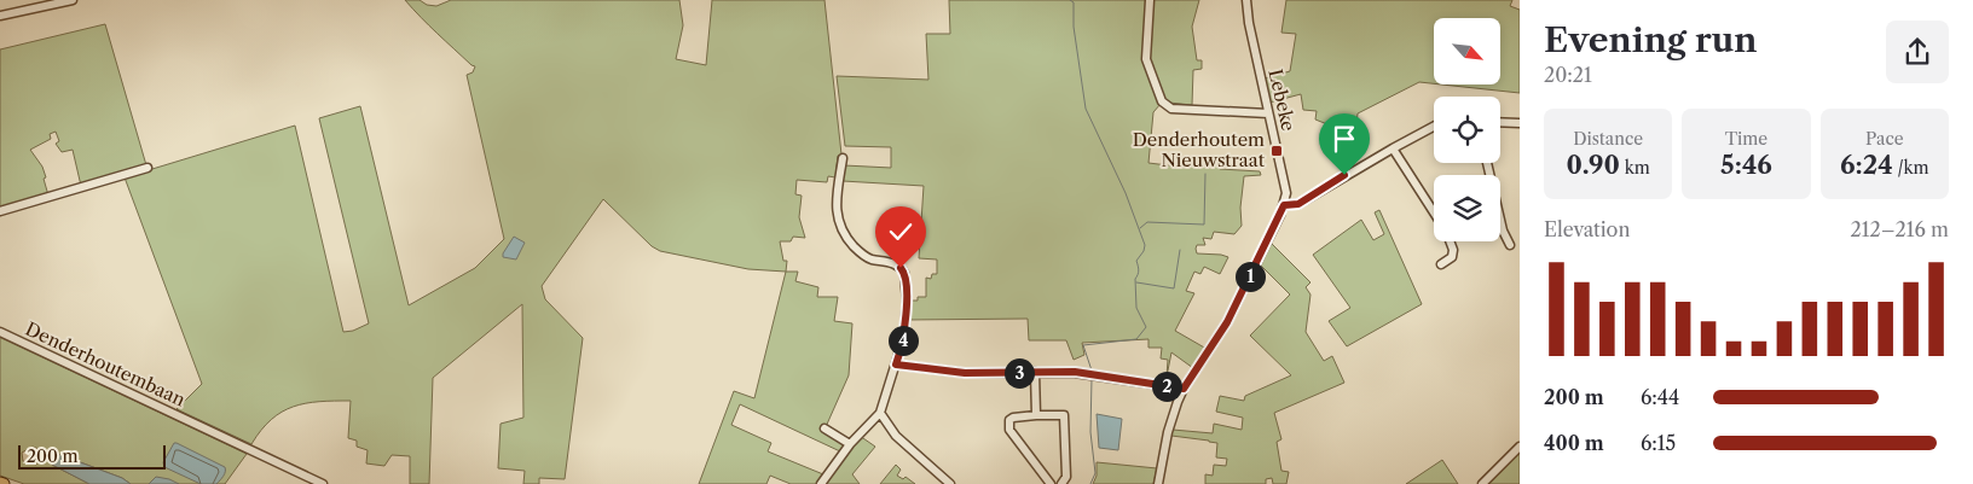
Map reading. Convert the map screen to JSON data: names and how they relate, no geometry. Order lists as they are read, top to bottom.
{
  "streets": {
    "street": ["Lebeke", "Denderhoutembaan"]
  },
  "places": {
    "transit": ["Denderhoutem Nieuwstraat"]
  },
  "scale_bar": "200 m",
  "north": "bottom right",
  "page": {
    "heading": ["Evening run", "20:21"],
    "stats": [
      ["Distance", "0.90 km"],
      ["Time", "5:46"],
      ["Pace", "6:24 /km"]
    ],
    "chart": ["Elevation", "212–216 m"],
    "pins": [
      "1",
      "4",
      "3",
      "2"
    ],
    "list": [
      {
        "name": "200 m",
        "note": "6:44"
      },
      {
        "name": "400 m",
        "note": "6:15"
      }
    ],
    "scale": "200 m"
  }
}
